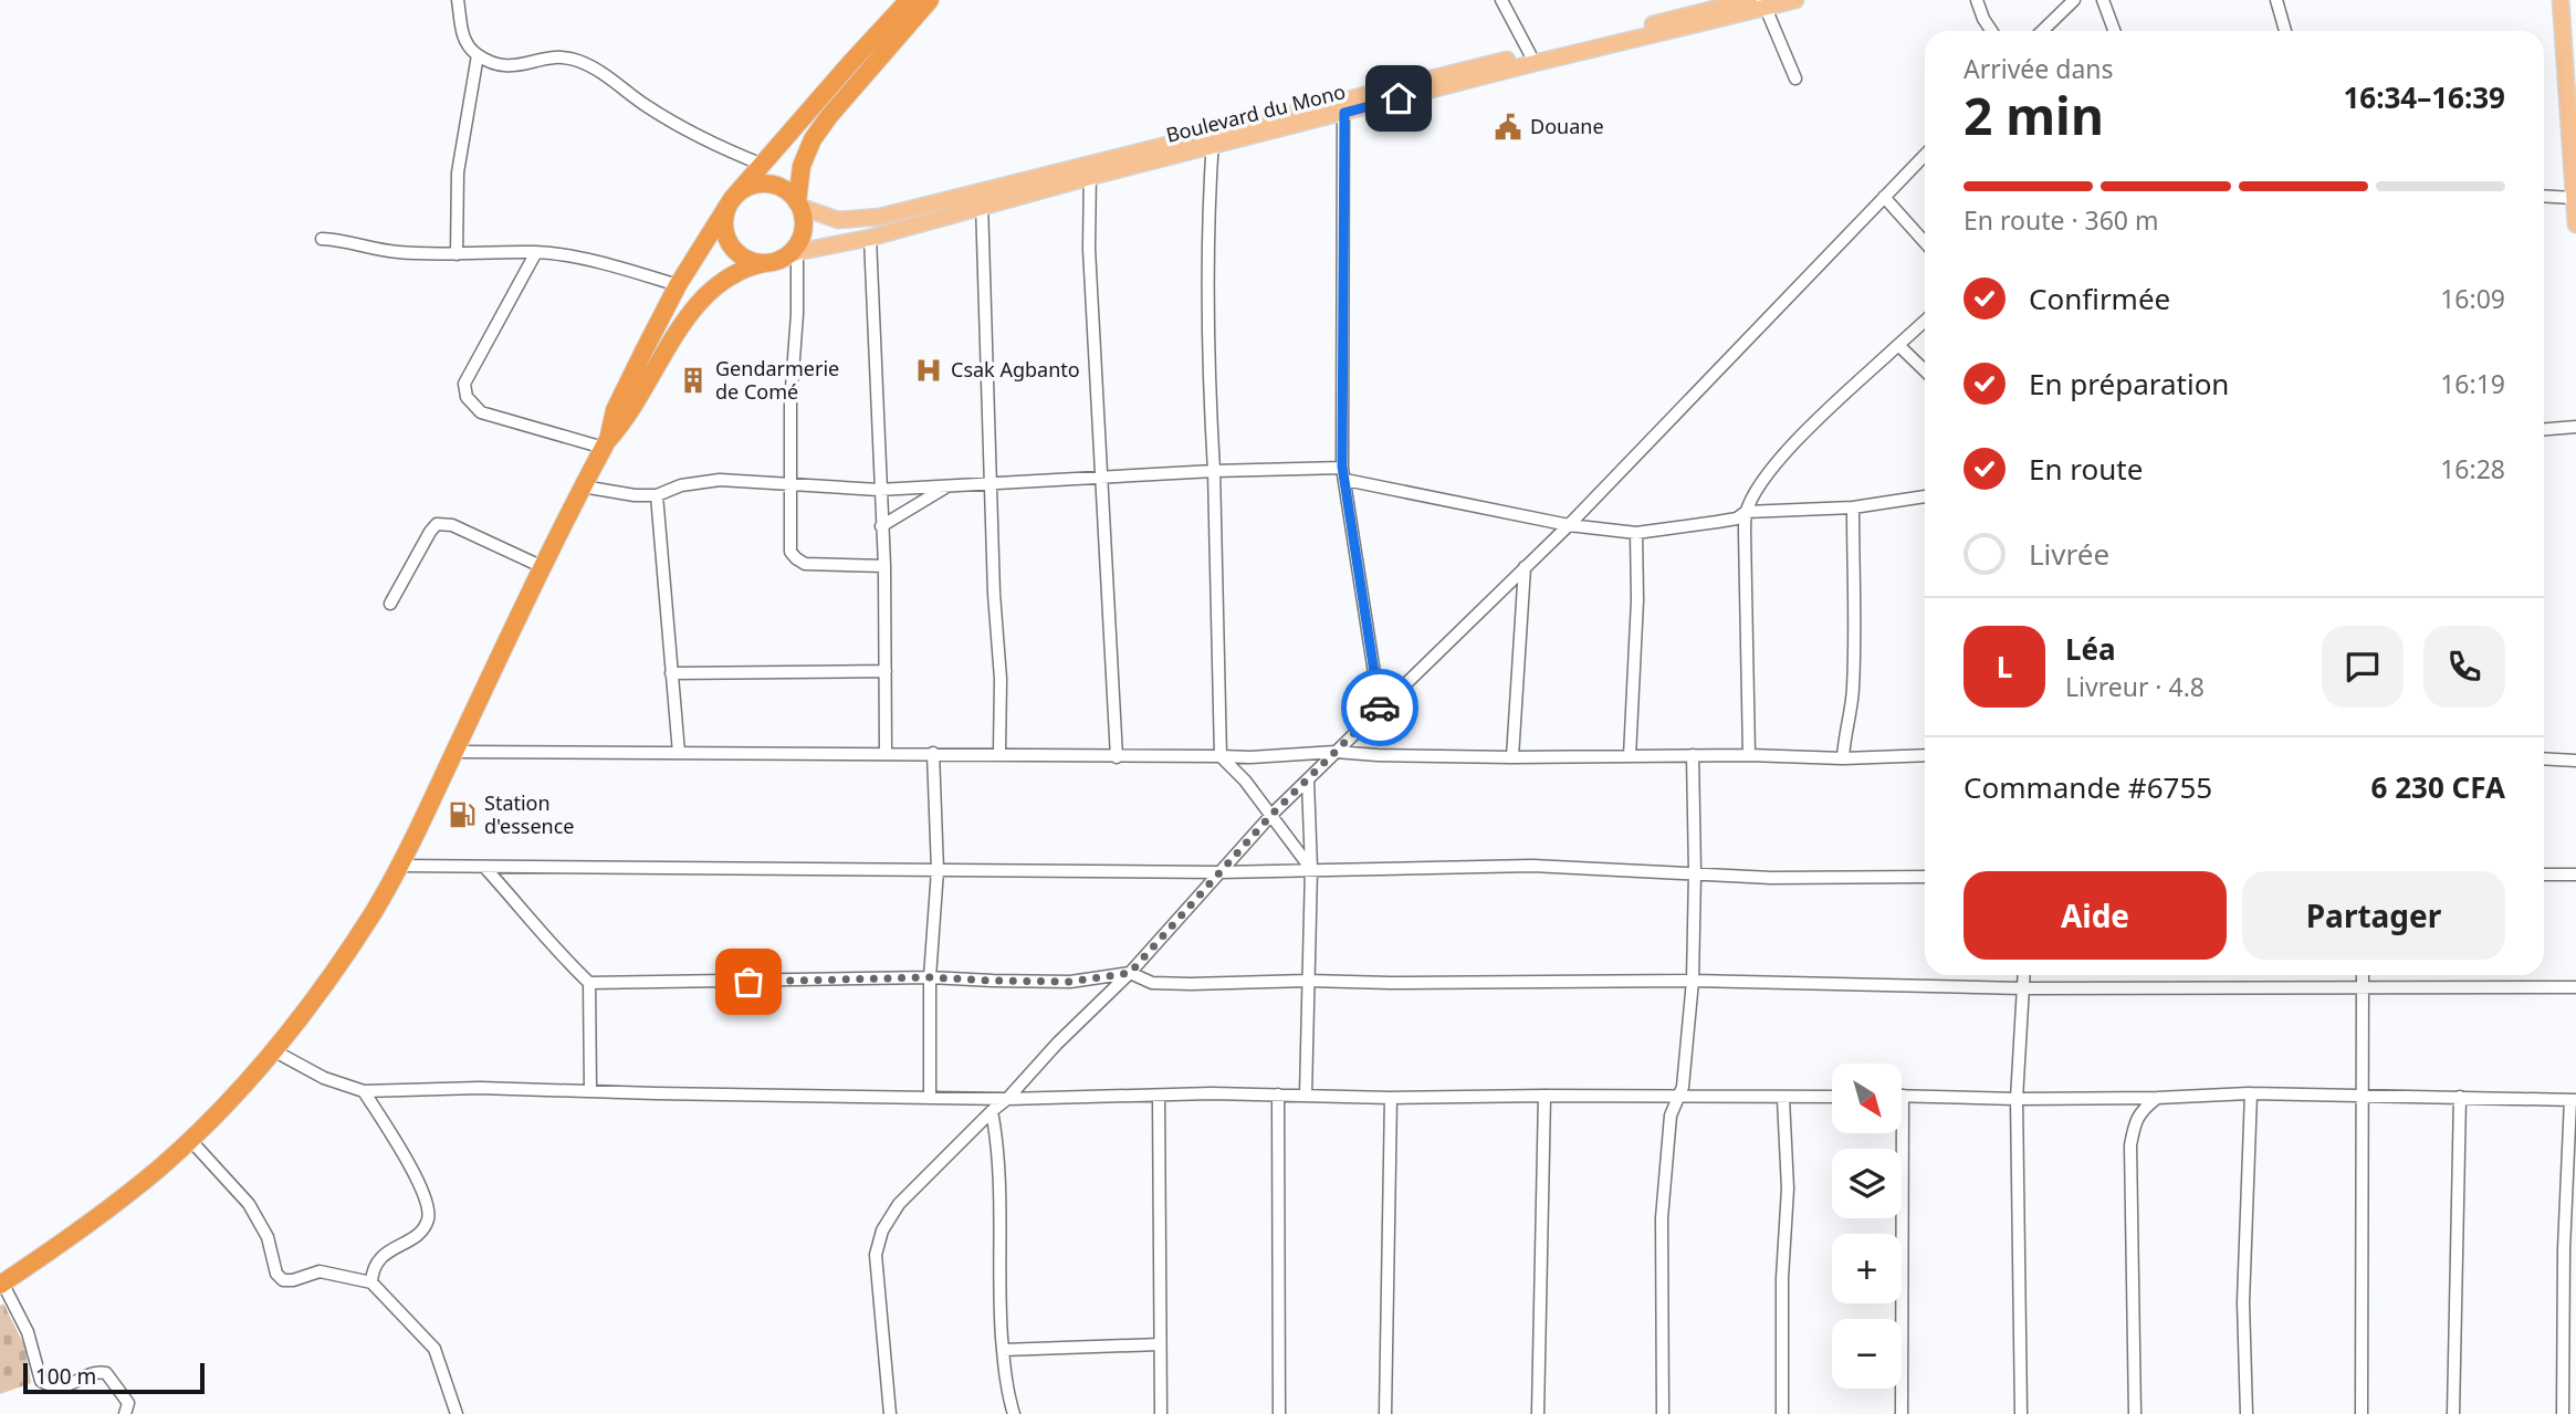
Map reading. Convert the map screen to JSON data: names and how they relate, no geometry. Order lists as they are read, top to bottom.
{
  "streets": {
    "main road": ["Boulevard du Mono"]
  },
  "places": {
    "public building": ["Douane"],
    "hospital": ["Csak Agbanto"],
    "building": ["Gendarmerie de Comé"],
    "fuel station": ["Station d'essence"]
  },
  "scale_bar": "100 m",
  "north": "bottom right",
  "page": {
    "heading": ["2 min", "Arrivée dans", "16:34–16:39"],
    "panel": [
      "Léa",
      "Livreur · 4.8",
      "Commande #6755",
      "6 230 CFA"
    ],
    "bar": "En route · 360 m",
    "list": [
      ["Confirmée", "16:09"],
      ["En préparation", "16:19"],
      ["En route", "16:28"],
      "Livrée"
    ],
    "round": "L",
    "buttons": ["Aide", "Partager"],
    "map_buttons": ["+", "−"],
    "scale": "100 m"
  }
}
